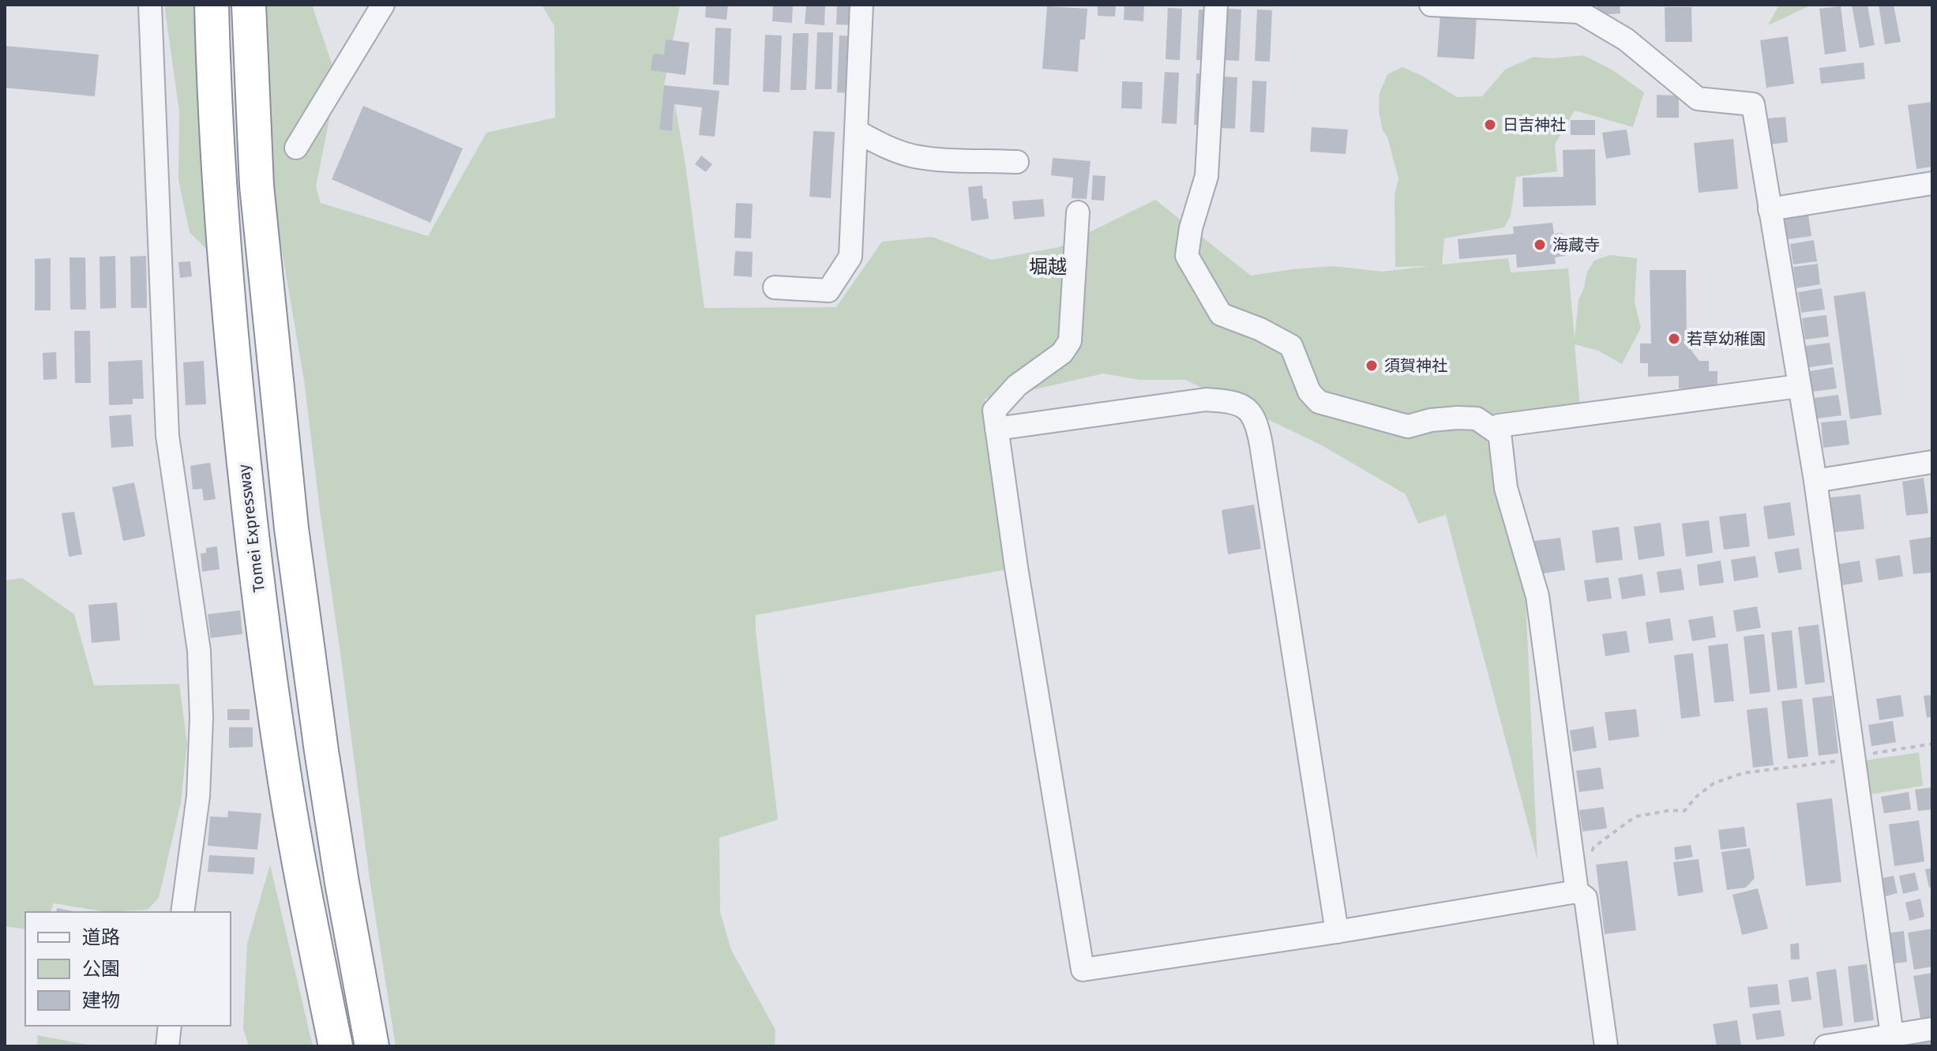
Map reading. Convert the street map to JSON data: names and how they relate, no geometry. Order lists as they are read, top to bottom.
{
  "streets": {
    "highway": ["Tomei Expressway"]
  },
  "districts": ["堀越"],
  "places": [
    "日吉神社",
    "海蔵寺",
    "若草幼稚園",
    "須賀神社"
  ],
  "legend": ["道路", "公園", "建物"]
}
